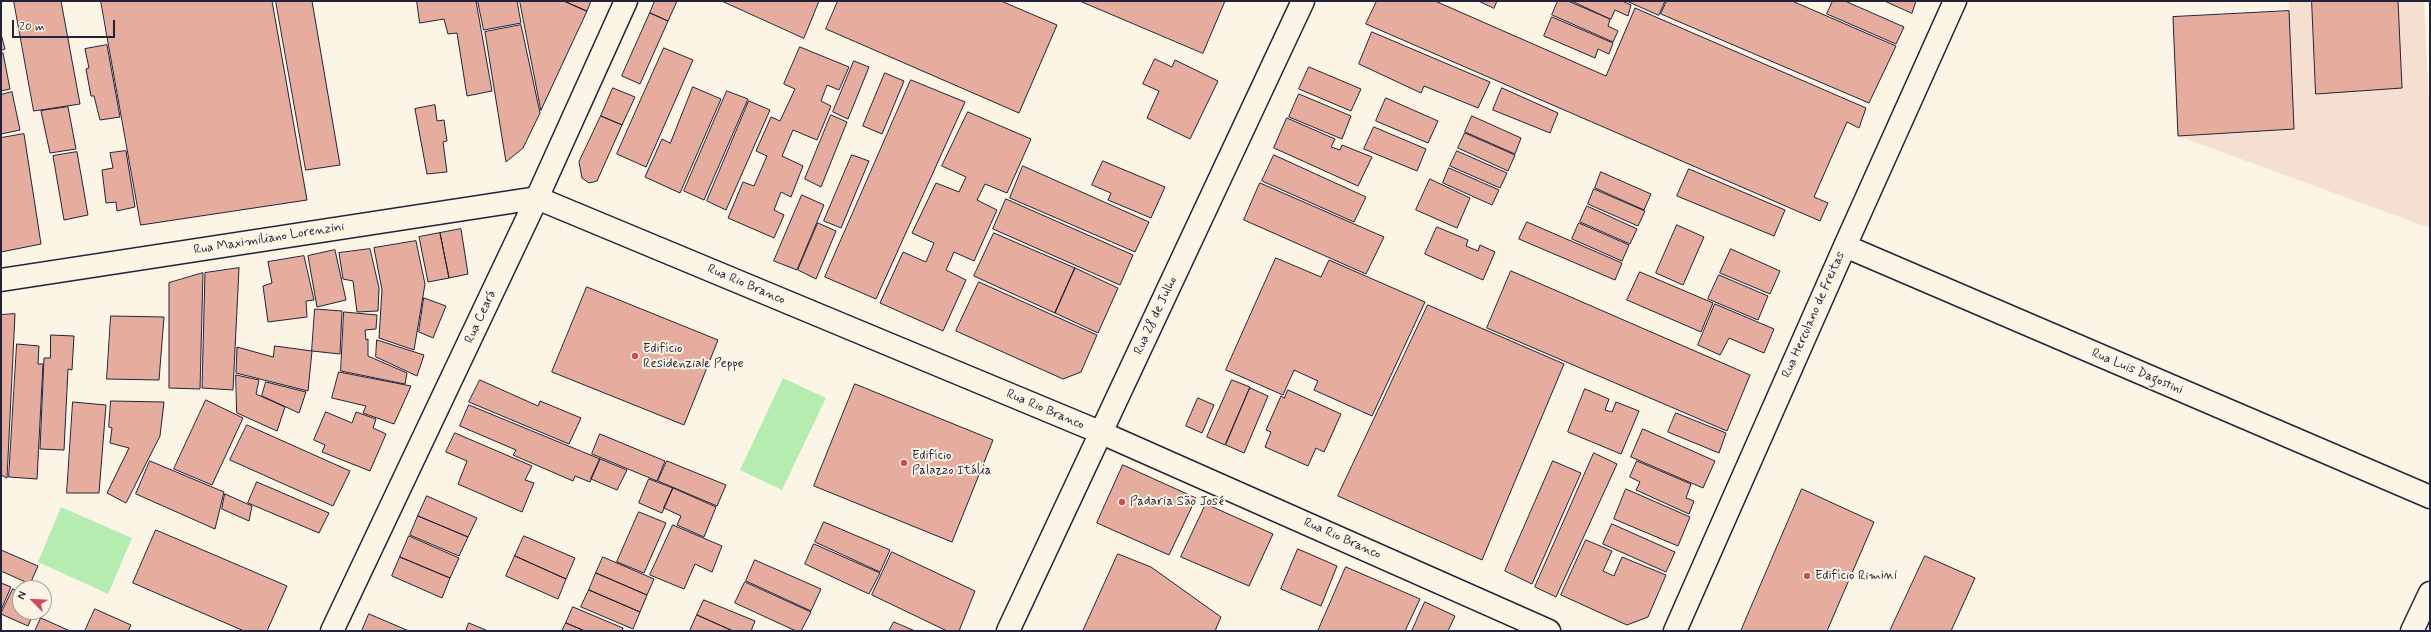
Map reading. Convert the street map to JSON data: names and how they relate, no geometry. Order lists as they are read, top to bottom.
{
  "streets": {
    "street": [
      "Rua Maximiliano Lorenzini",
      "Rua Rio Branco",
      "Rua Herculano de Freitas",
      "Rua 28 de Julho",
      "Rua Ceará",
      "Rua Luis Dagostini"
    ]
  },
  "crossings": [
    ["Rua Maximiliano Lorenzini", "Rua Rio Branco"],
    ["Rua Maximiliano Lorenzini", "Rua Ceará"],
    ["Rua Rio Branco", "Rua 28 de Julho"],
    ["Rua Rio Branco", "Rua Ceará"],
    ["Rua Herculano de Freitas", "Rua Luis Dagostini"]
  ],
  "places": [
    "Edifício Residenziale Peppe",
    "Edifício Palazzo Itália",
    "Padaria São José",
    "Edifício Rimini"
  ],
  "scale_bar": "20 m",
  "north": "top left"
}
